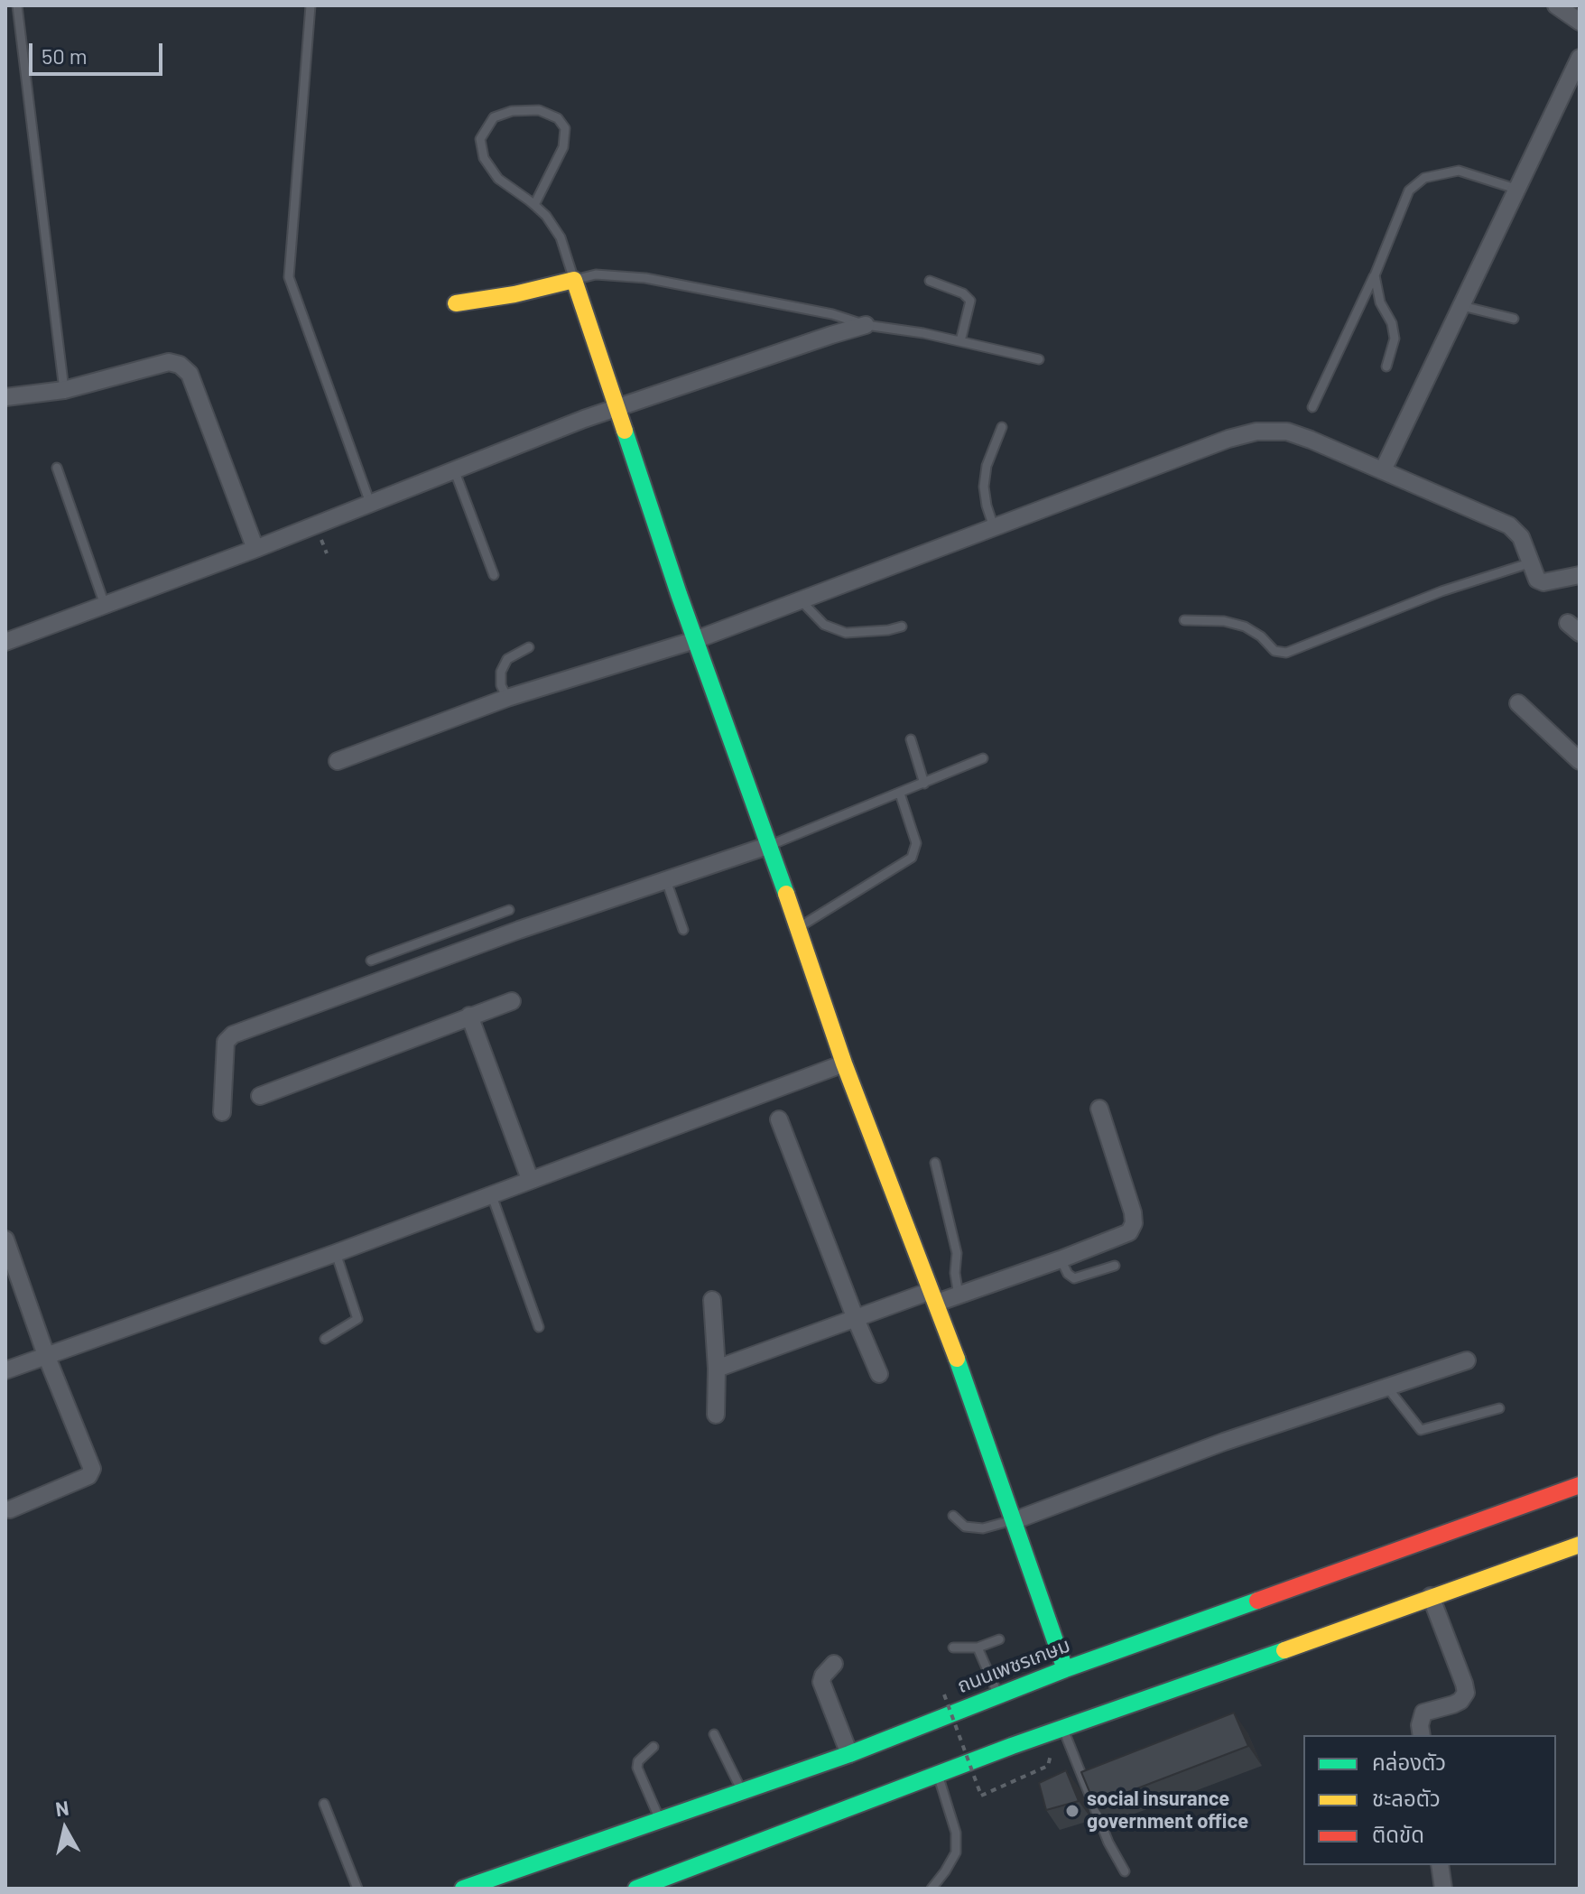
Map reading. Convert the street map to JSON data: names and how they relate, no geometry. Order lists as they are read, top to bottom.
{
  "streets": {
    "main road": ["ถนนเพชรเกษม"]
  },
  "places": ["social insurance government office"],
  "legend": ["คล่องตัว", "ชะลอตัว", "ติดขัด"],
  "scale_bar": "50 m",
  "north": "top"
}
